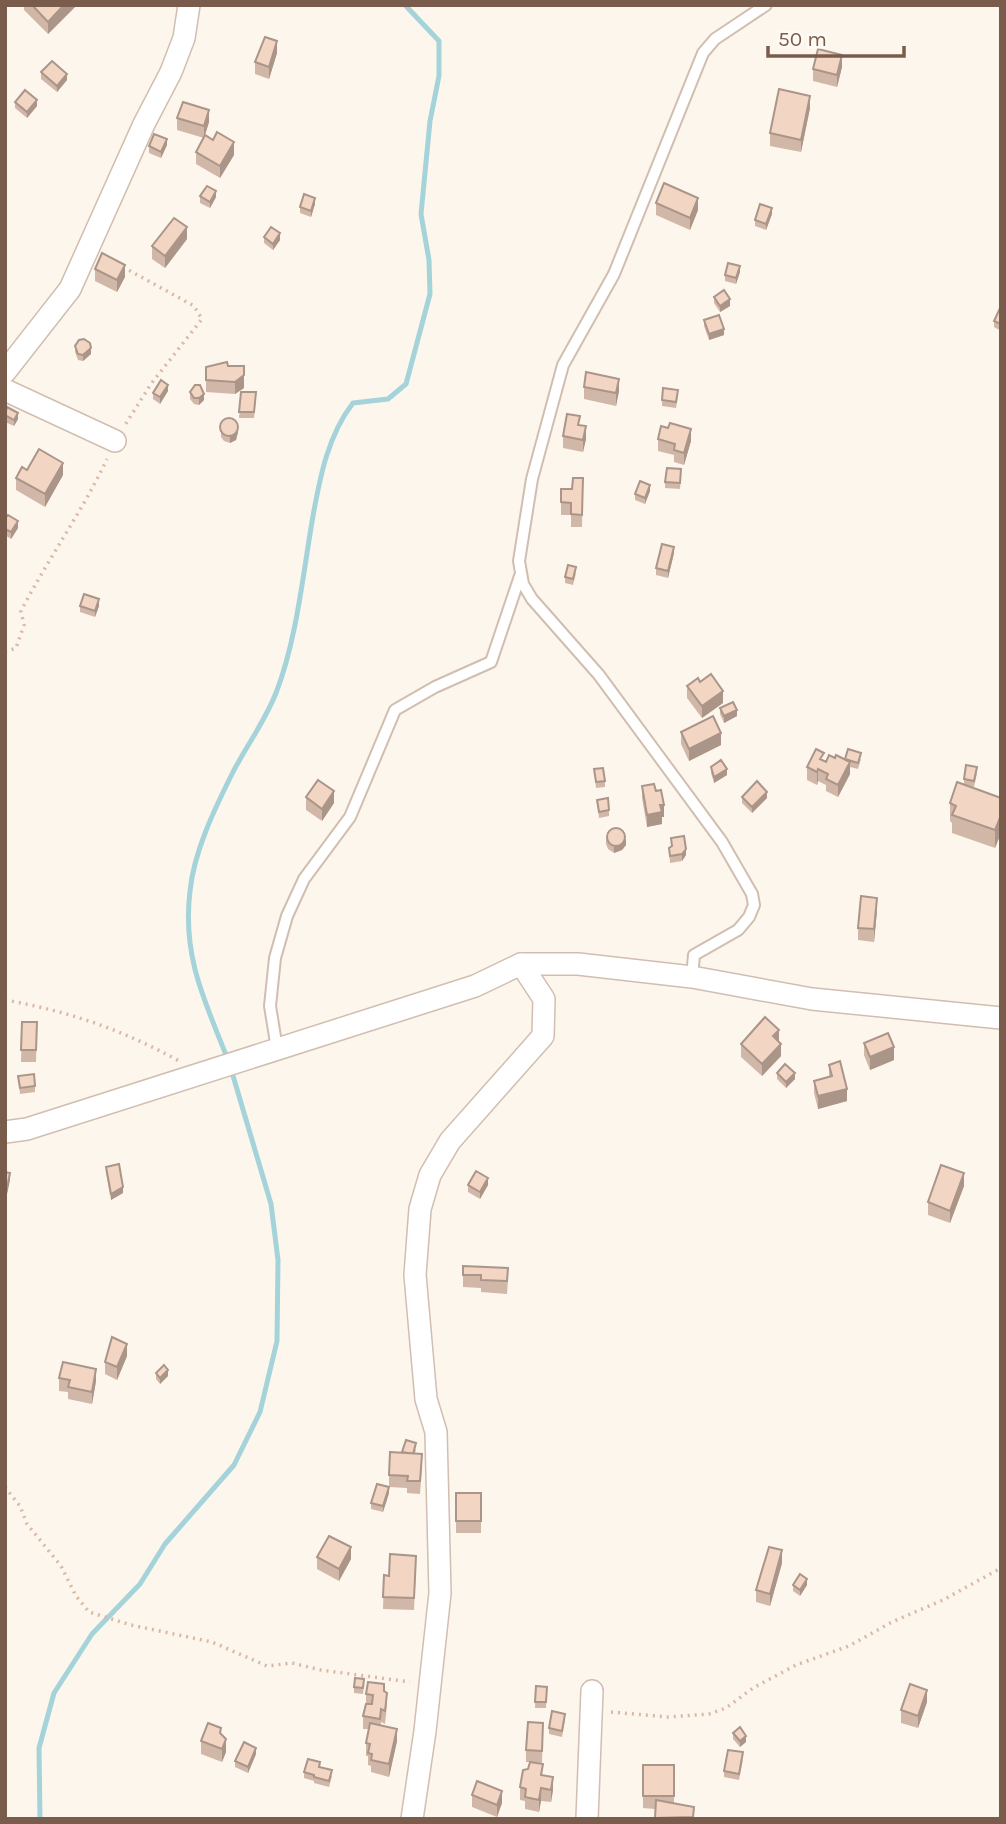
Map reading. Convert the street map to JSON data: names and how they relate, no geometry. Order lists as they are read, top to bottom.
{
  "scale_bar": "50 m"
}
